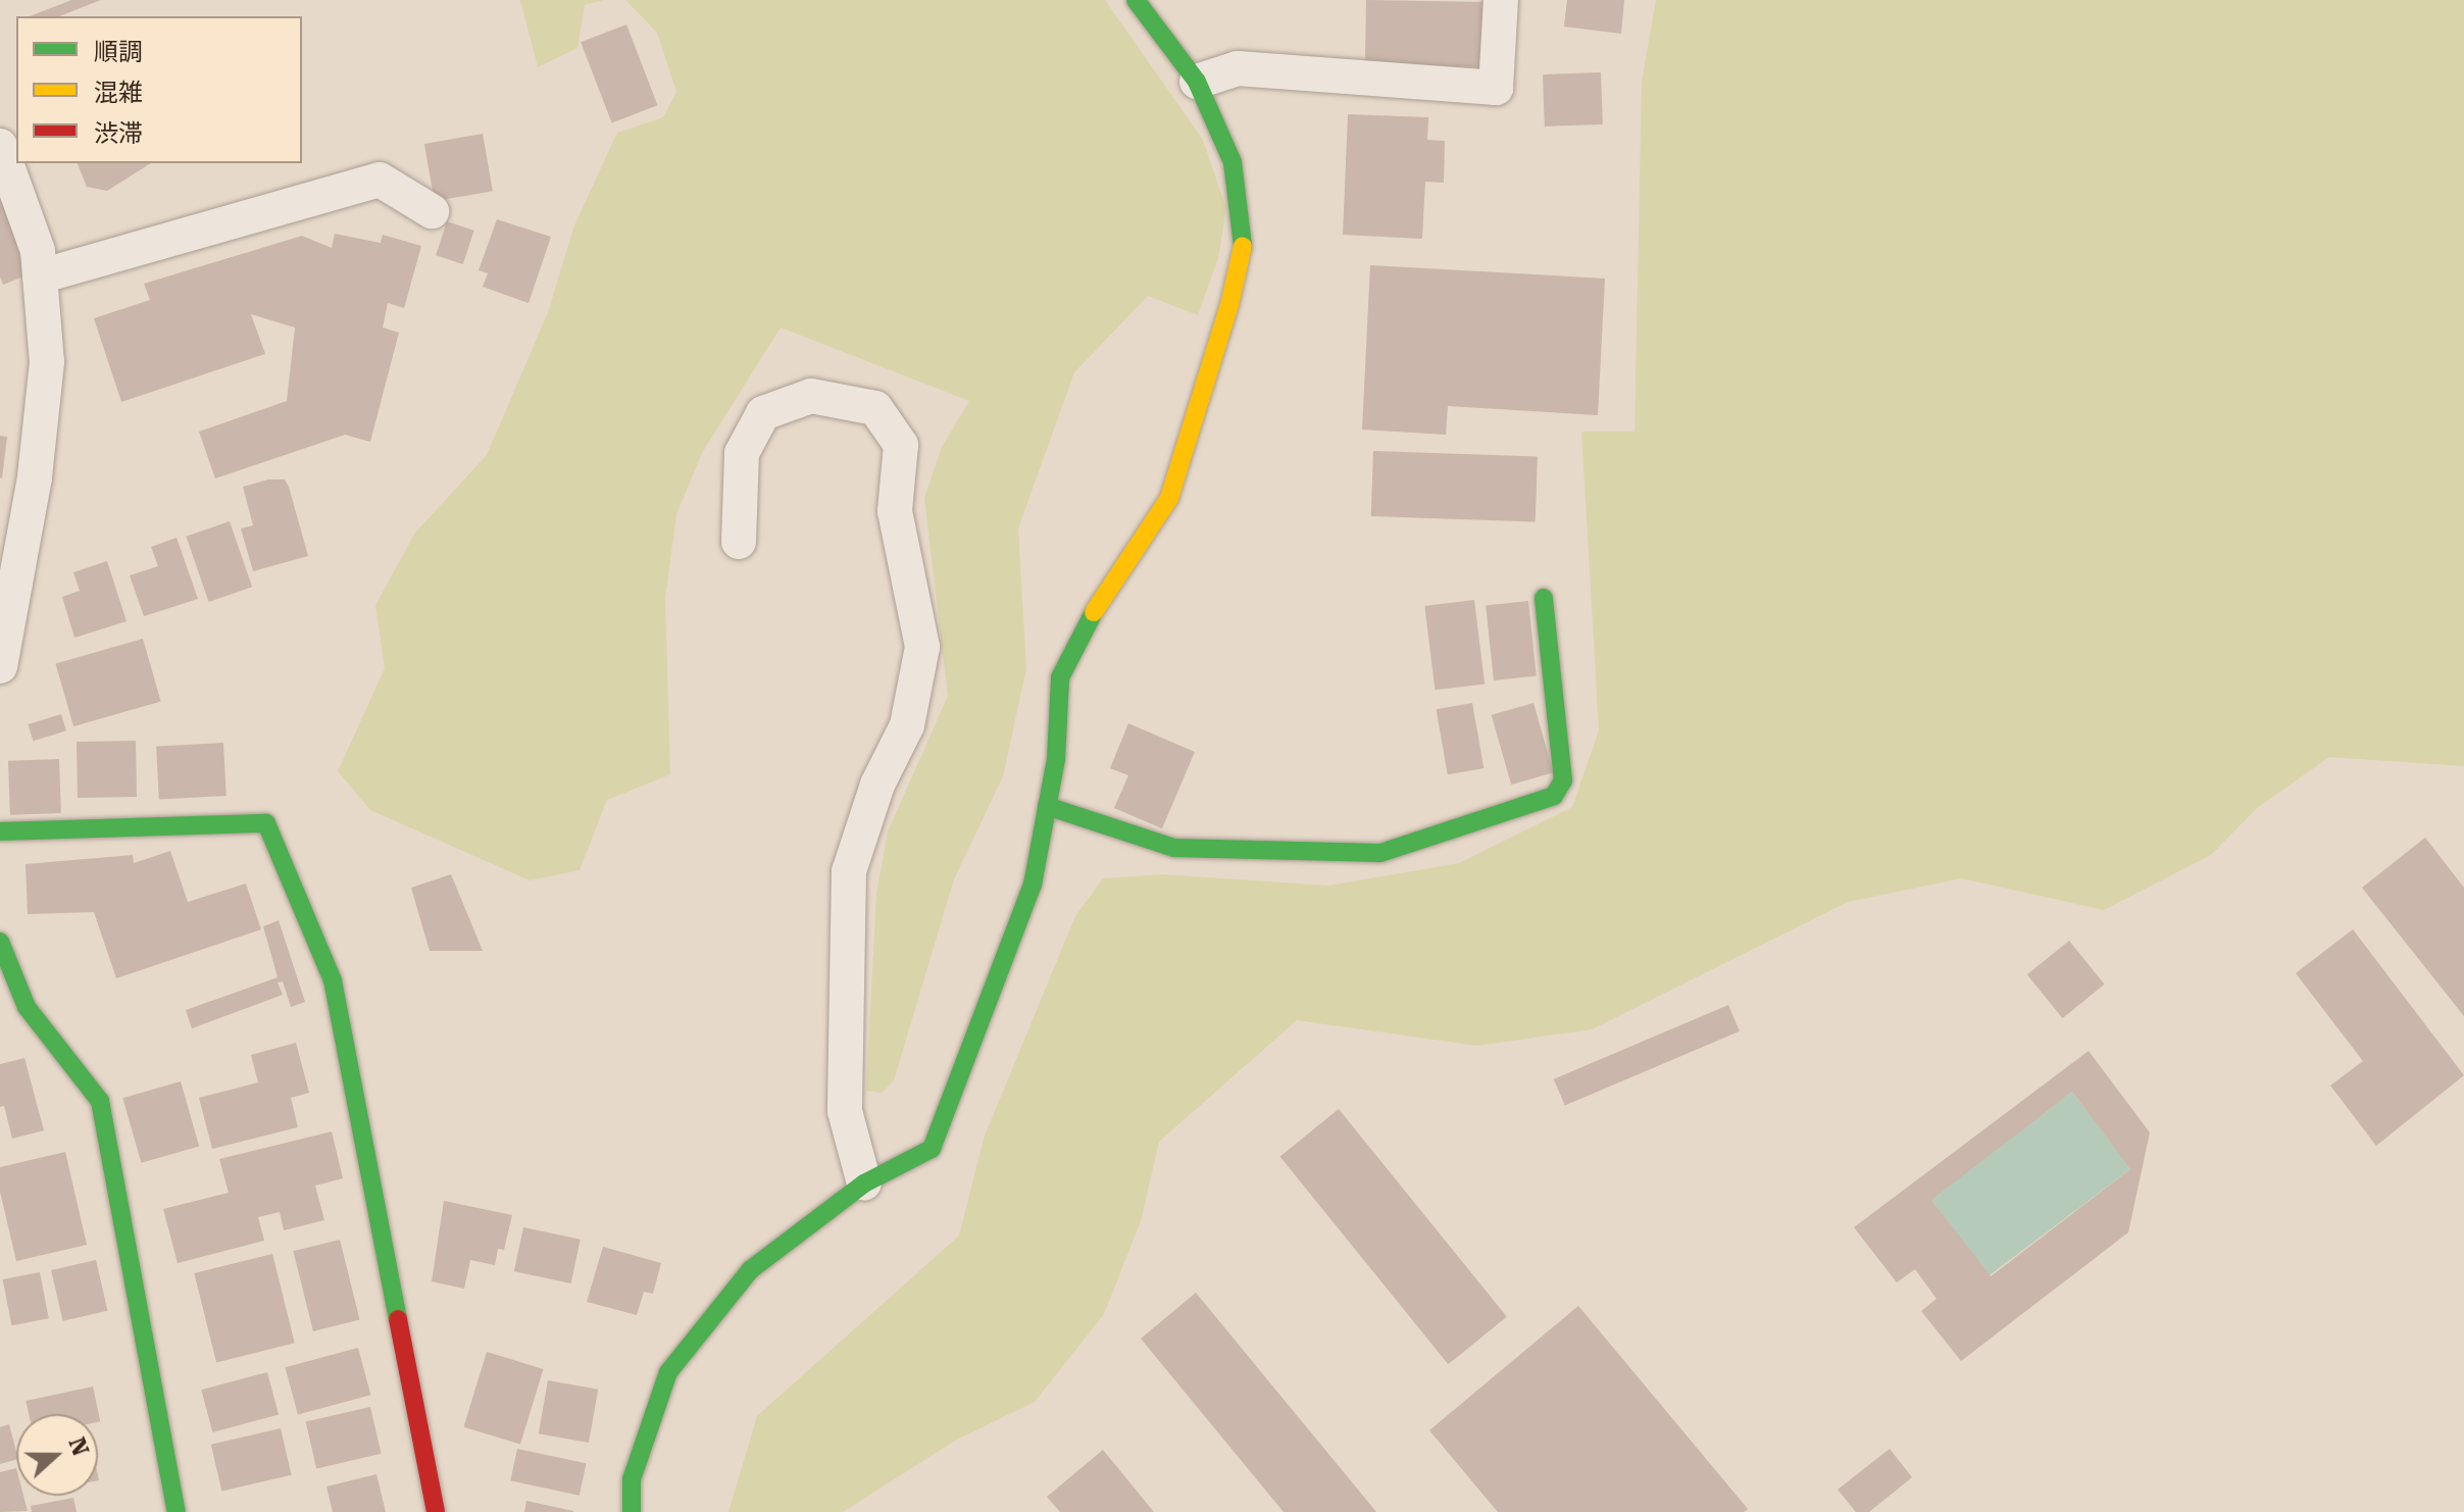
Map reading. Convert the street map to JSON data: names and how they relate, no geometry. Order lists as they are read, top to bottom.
{
  "legend": ["順調", "混雑", "渋滞"],
  "north": "right"
}
